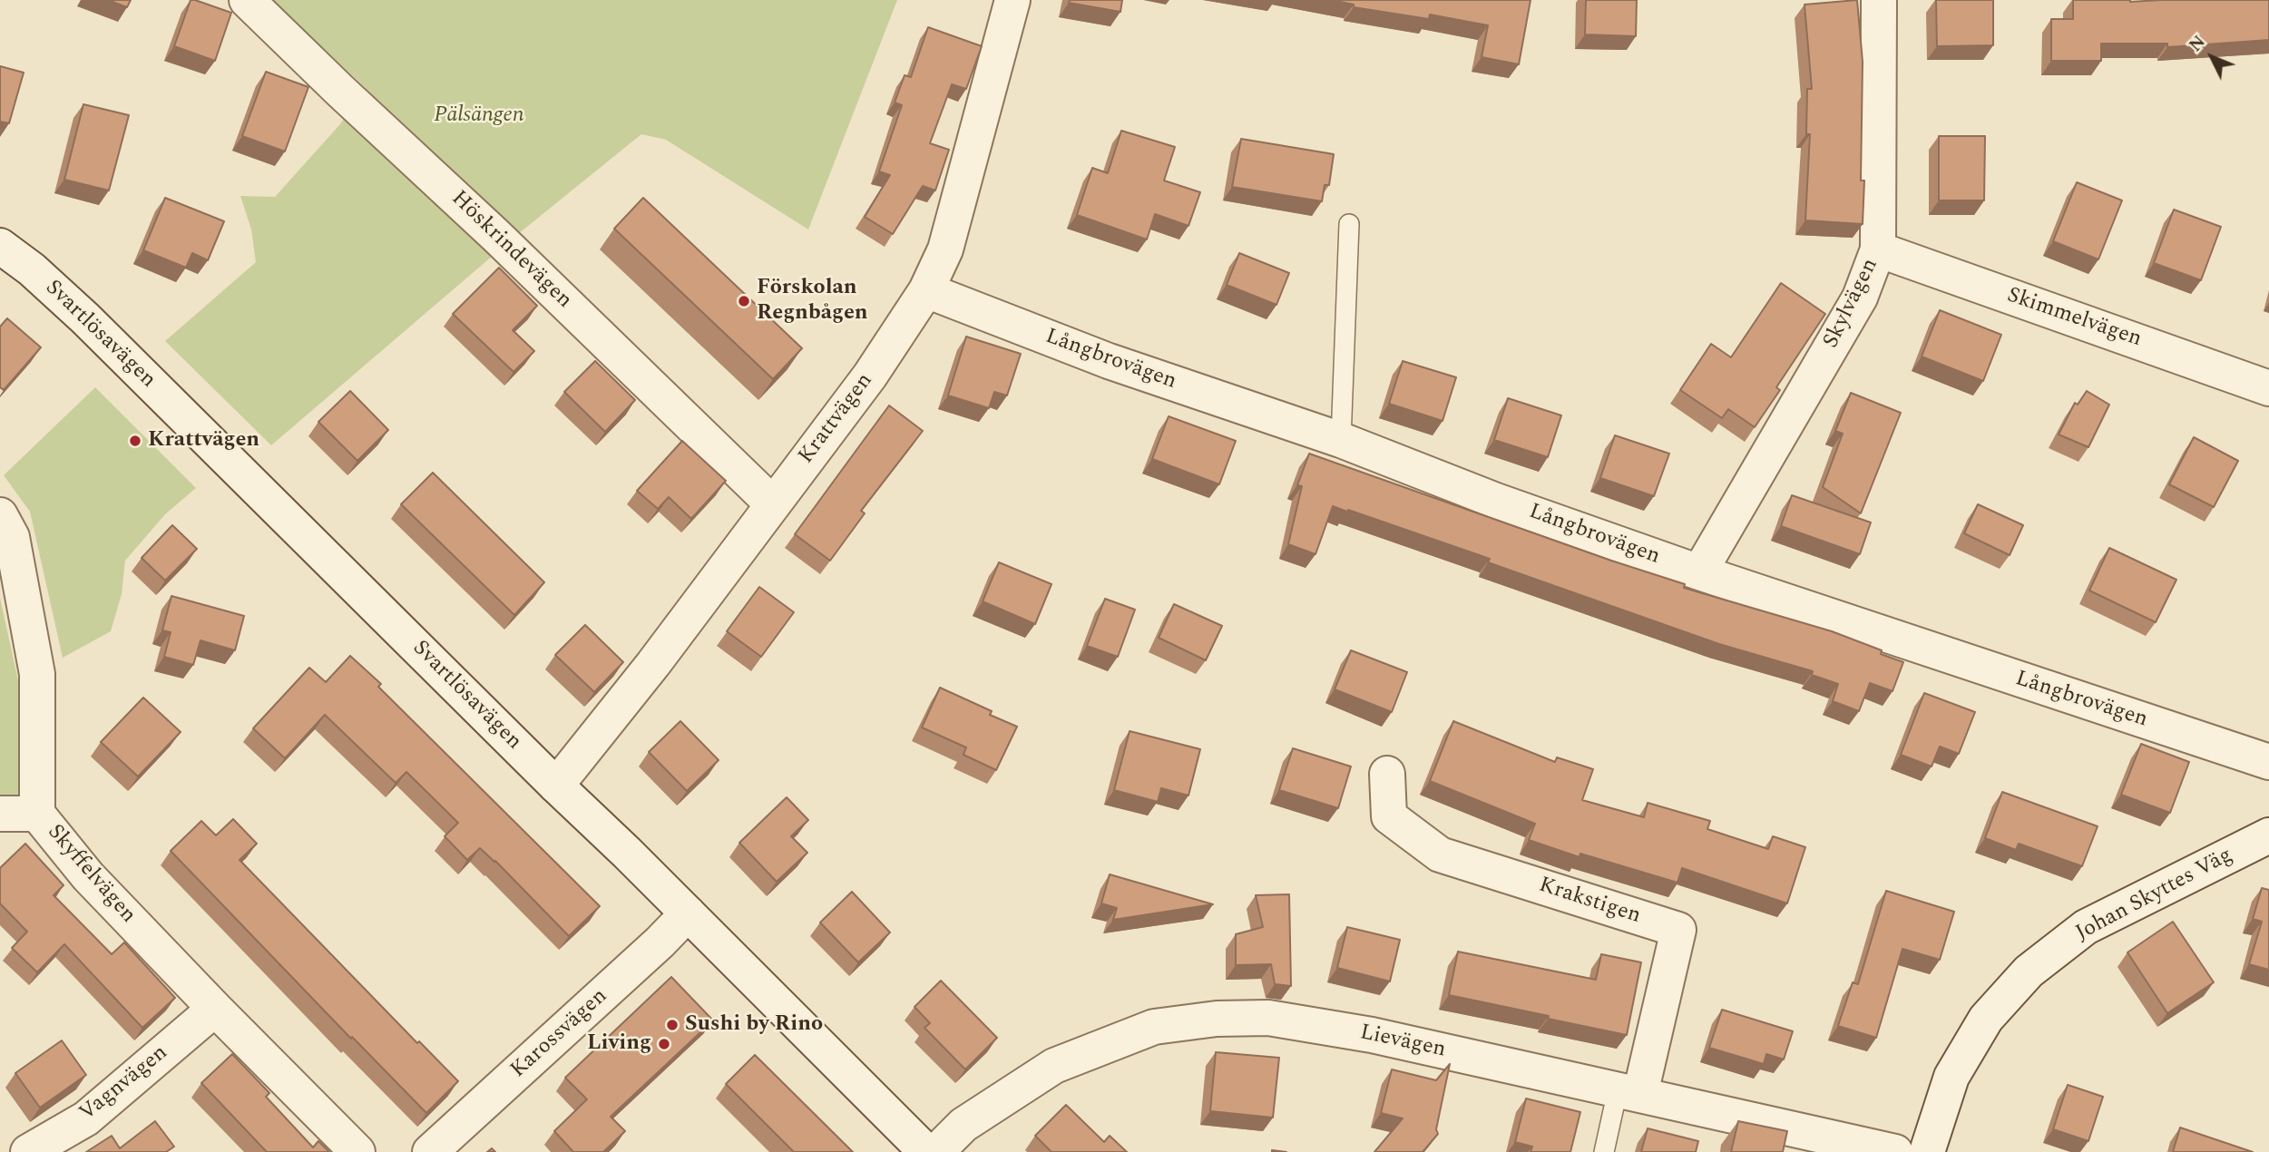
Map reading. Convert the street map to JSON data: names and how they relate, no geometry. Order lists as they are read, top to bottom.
{
  "streets": {
    "street": [
      "Höskrindevägen",
      "Skylvägen",
      "Skimmelvägen",
      "Svartlösavägen",
      "Långbrovägen",
      "Krattvägen",
      "Skyffelvägen",
      "Johan Skyttes Väg",
      "Krakstigen",
      "Karossvägen",
      "Lievägen",
      "Vagnvägen"
    ]
  },
  "crossings": [
    ["Höskrindevägen", "Krattvägen"],
    ["Skylvägen", "Skimmelvägen"],
    ["Skylvägen", "Långbrovägen"],
    ["Svartlösavägen", "Krattvägen"],
    ["Svartlösavägen", "Karossvägen"],
    ["Långbrovägen", "Krattvägen"],
    ["Skyffelvägen", "Vagnvägen"],
    ["Krakstigen", "Lievägen"]
  ],
  "parks": ["Pälsängen"],
  "places": [
    "Förskolan Regnbågen",
    "Krattvägen",
    "Sushi by Rino",
    "Living"
  ],
  "north": "top left"
}
